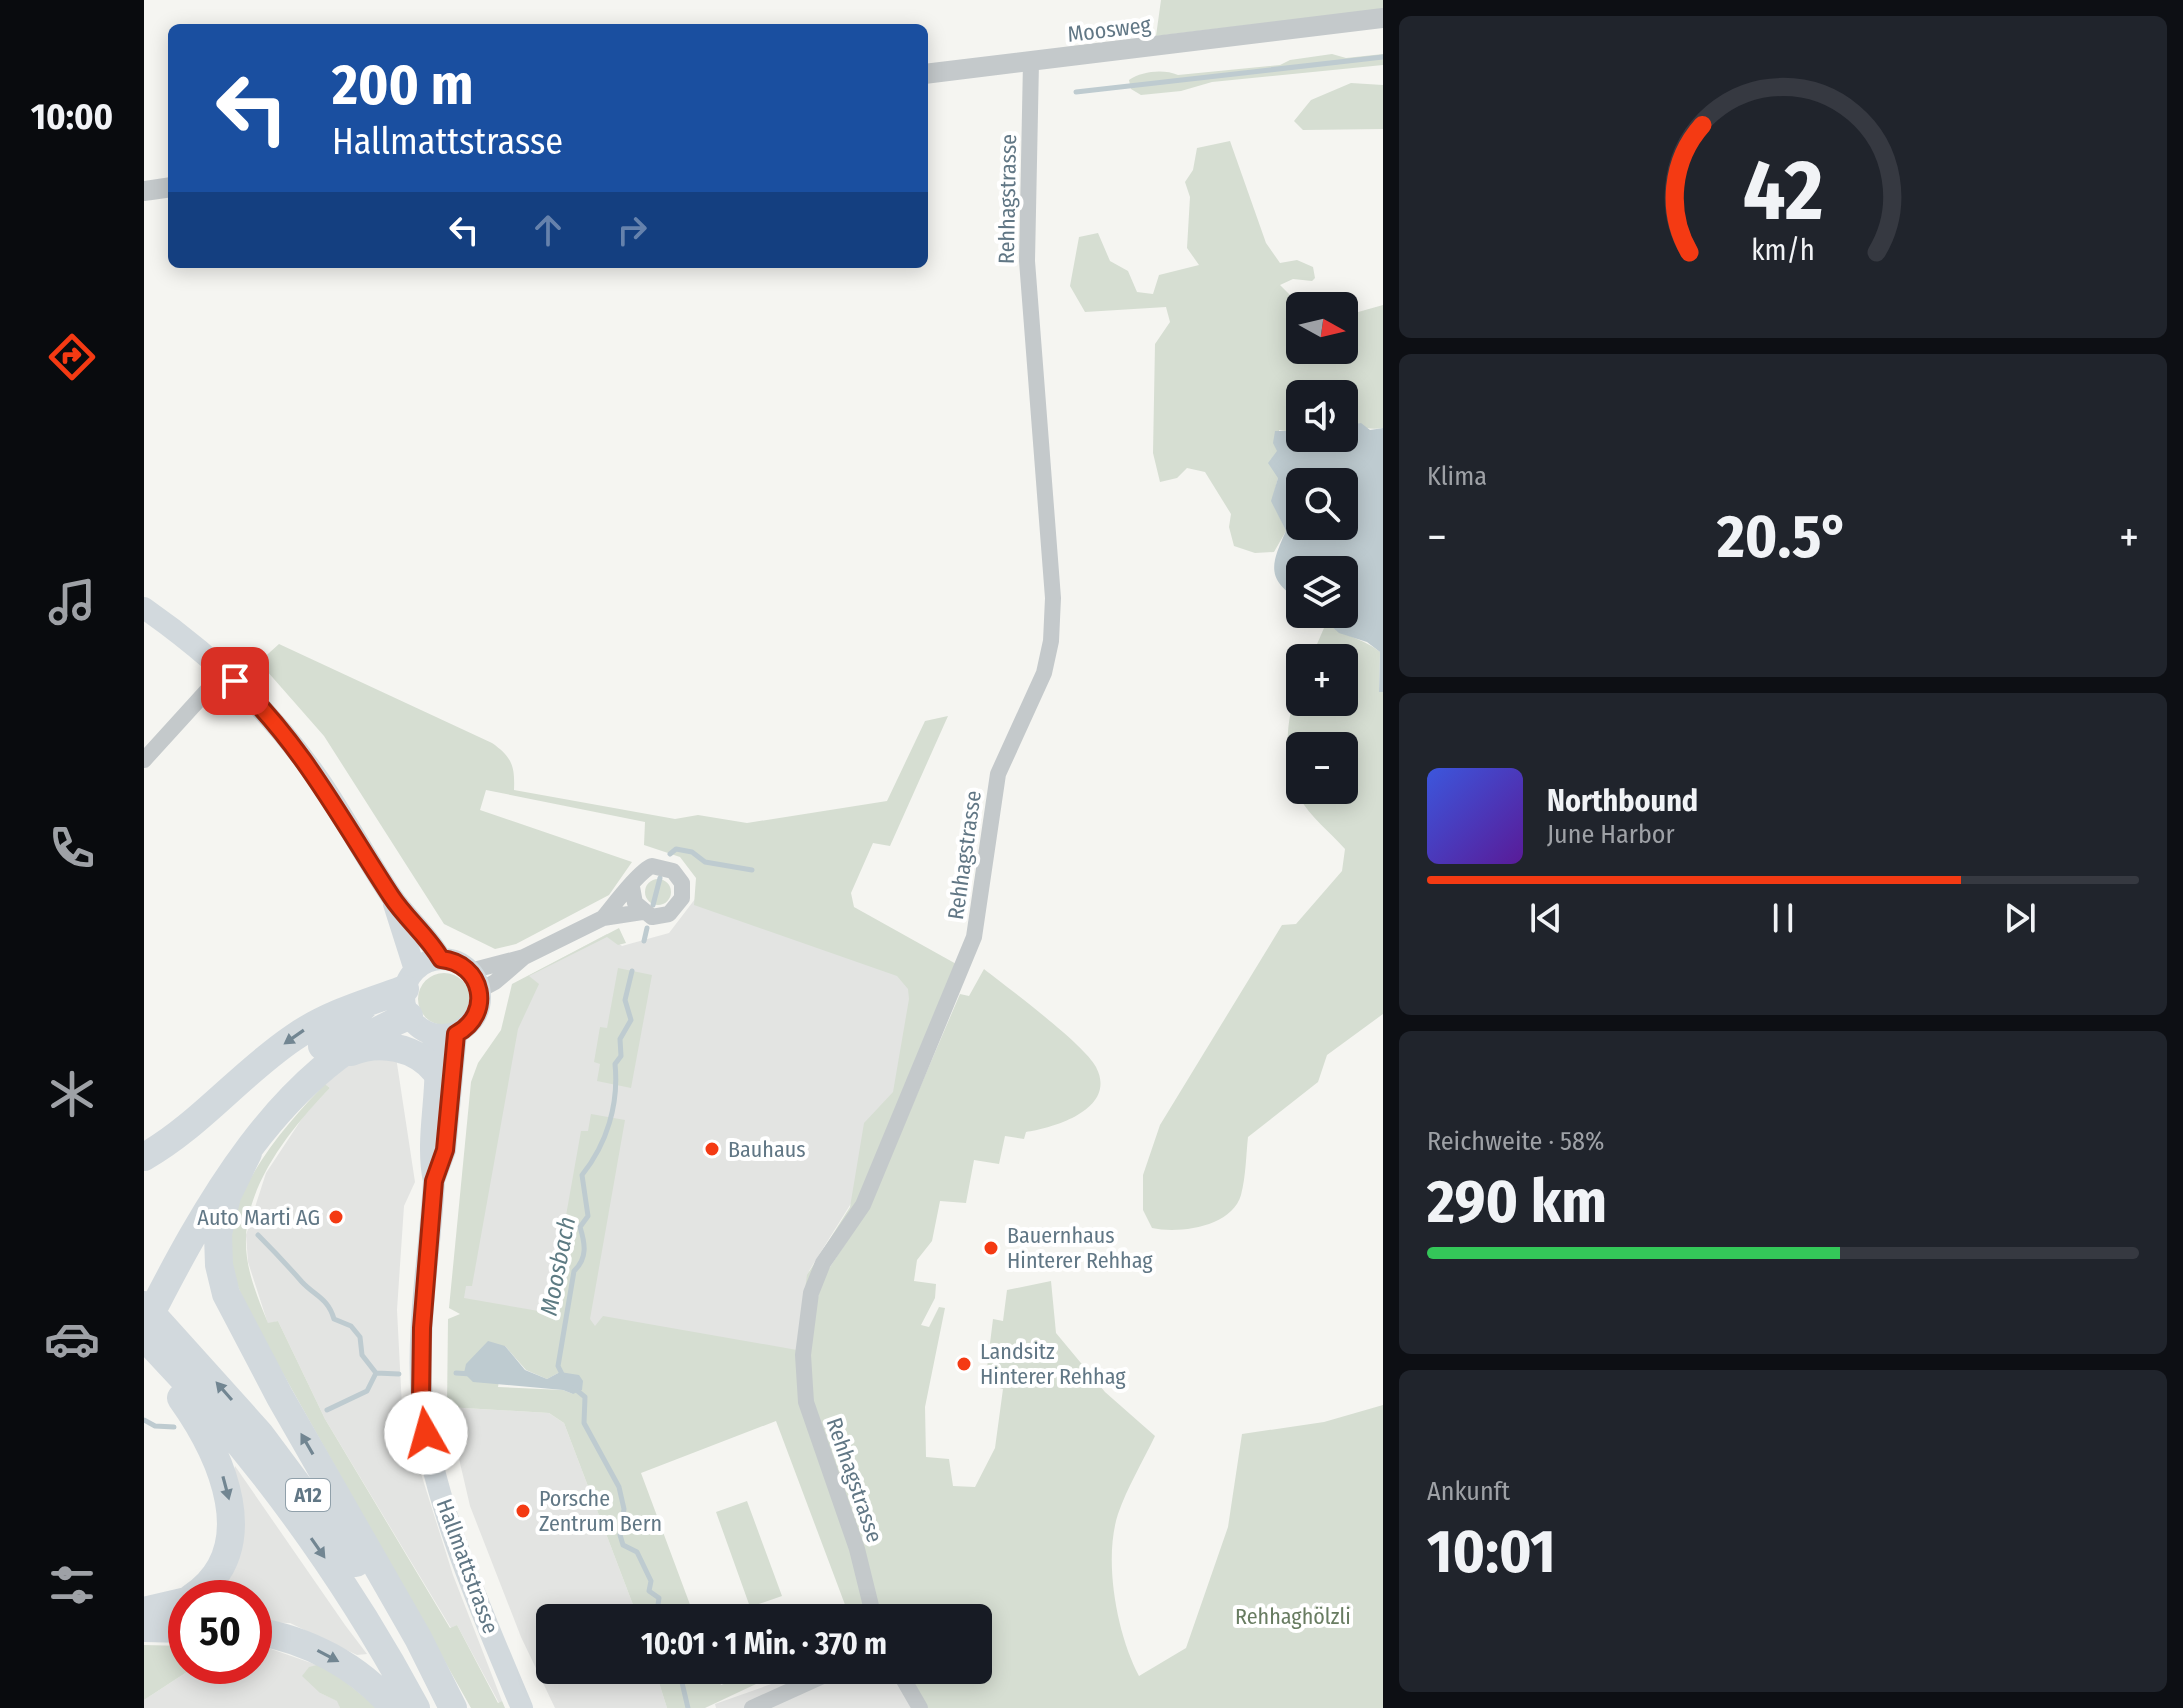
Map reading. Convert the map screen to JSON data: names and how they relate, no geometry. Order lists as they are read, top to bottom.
{
  "streets": {
    "highway": ["A12"],
    "main road": ["Hallmattstrasse"],
    "street": ["Moosweg", "Rehhagstrasse"]
  },
  "crossings": [
    ["Moosweg", "Rehhagstrasse"]
  ],
  "water": ["Moosbach"],
  "parks": ["Rehhaghölzli"],
  "places": [
    "Bauhaus",
    "Auto Marti AG",
    "Bauernhaus Hinterer Rehhag",
    "Landsitz Hinterer Rehhag",
    "Porsche Zentrum Bern"
  ],
  "north": "right",
  "page": {
    "tabs": "10:00",
    "turn": ["200 m", "Hallmattstrasse"],
    "map_buttons": ["+", "−"],
    "tile": [
      "Klima",
      ["Reichweite · 58%", "290 km"],
      ["Ankunft", "10:01"]
    ],
    "heat": ["−", "20.5°", "+"],
    "song": ["Northbound", "June Harbor"],
    "limit": "50",
    "trip": "10:01 · 1 Min. · 370 m",
    "gauge": ["42", "km/h"]
  }
}
